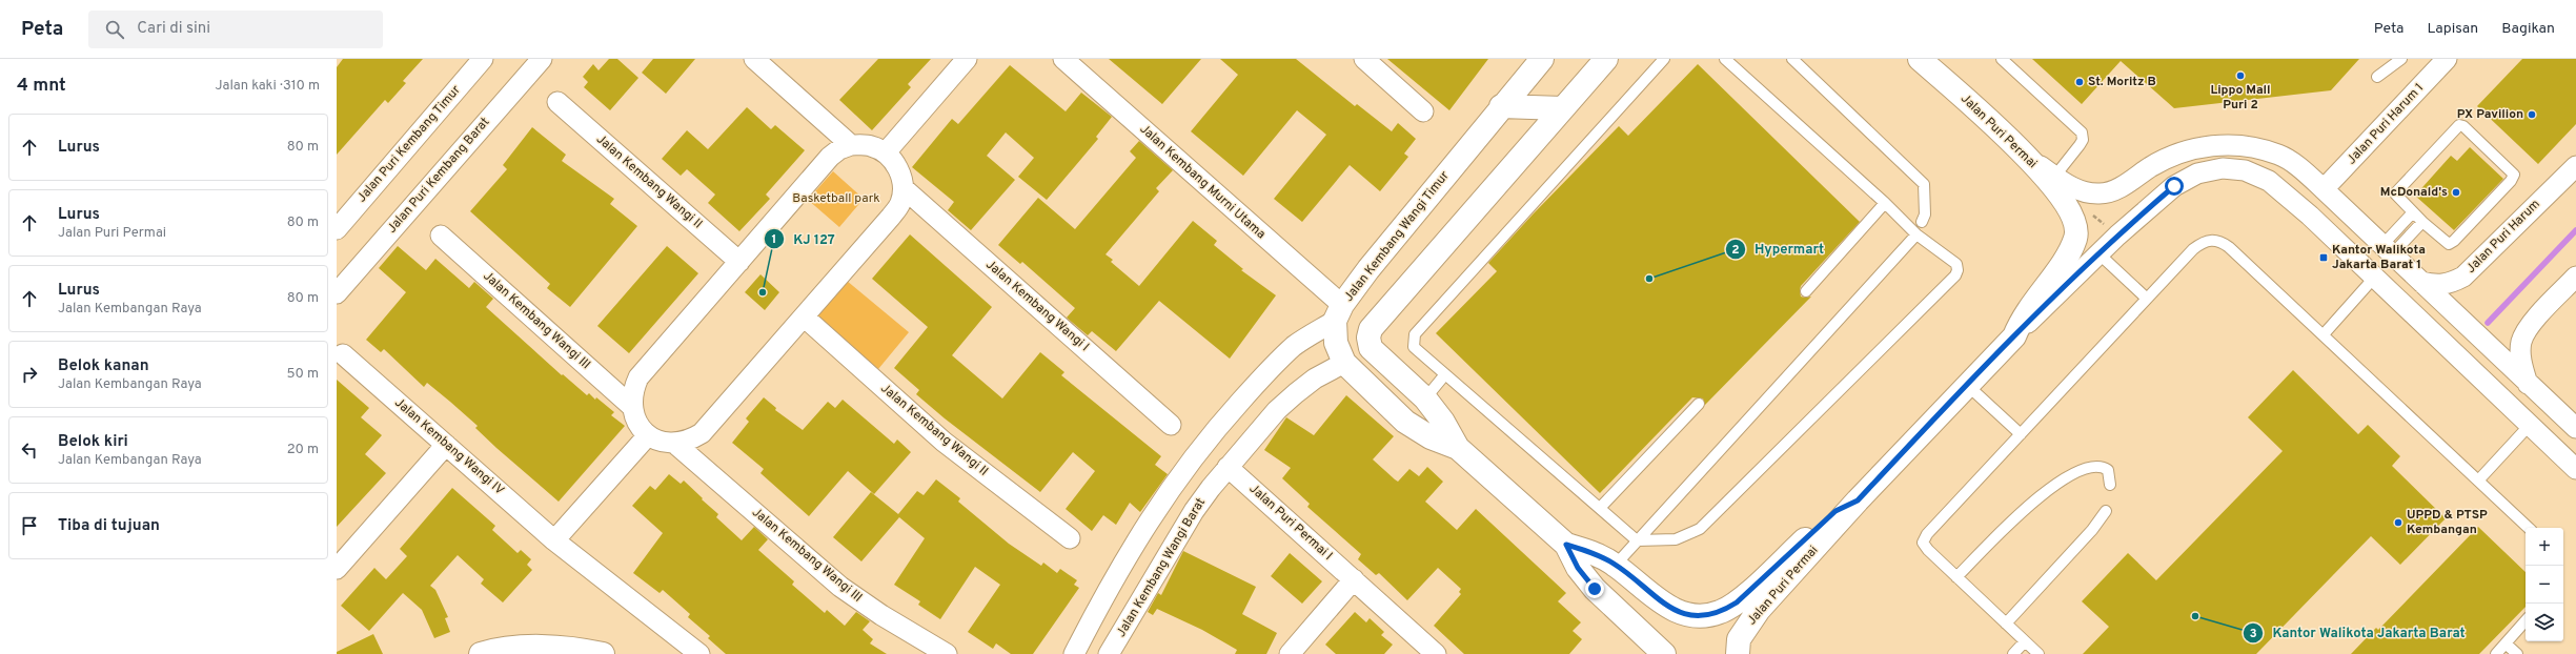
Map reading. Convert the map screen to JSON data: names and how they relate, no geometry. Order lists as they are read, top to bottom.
{
  "streets": {
    "main road": ["Jalan Puri Permai", "Jalan Kembang Wangi Timur"],
    "street": [
      "Jalan Puri Harum 1",
      "Jalan Puri Kembang Timur",
      "Jalan Puri Kembang Barat",
      "Jalan Kembang Wangi II",
      "Jalan Kembang Murni Utama",
      "Jalan Puri Harum",
      "Jalan Kembang Wangi I",
      "Jalan Kembang Wangi III",
      "Jalan Kembang Wangi IV",
      "Jalan Puri Permai I",
      "Jalan Kembang Wangi Barat"
    ]
  },
  "crossings": [
    ["Jalan Kembang Murni Utama", "Jalan Kembang Wangi Timur"],
    ["Jalan Puri Permai I", "Jalan Kembang Wangi Barat"]
  ],
  "parks": ["Basketball park"],
  "places": {
    "other": [
      "Lippo Mall Puri 2",
      "St. Moritz B",
      "PX Pavilion",
      "McDonald's",
      "Hypermart",
      "KJ 127",
      "UPPD & PTSP Kembangan",
      "Kantor Walikota Jakarta Barat"
    ],
    "transit": ["Kantor Walikota Jakarta Barat 1"]
  },
  "page": {
    "header": "Peta",
    "search": "Cari di sini",
    "nav": ["Peta", "Lapisan", "Bagikan"],
    "heading": ["4 mnt", "Jalan kaki · 310 m"],
    "list": [
      ["Lurus", "80 m"],
      ["Lurus", "Jalan Puri Permai", "80 m"],
      ["Lurus", "Jalan Kembangan Raya", "80 m"],
      ["Belok kanan", "Jalan Kembangan Raya", "50 m"],
      ["Belok kiri", "Jalan Kembangan Raya", "20 m"],
      "Tiba di tujuan"
    ],
    "map_buttons": ["+", "−"]
  }
}
